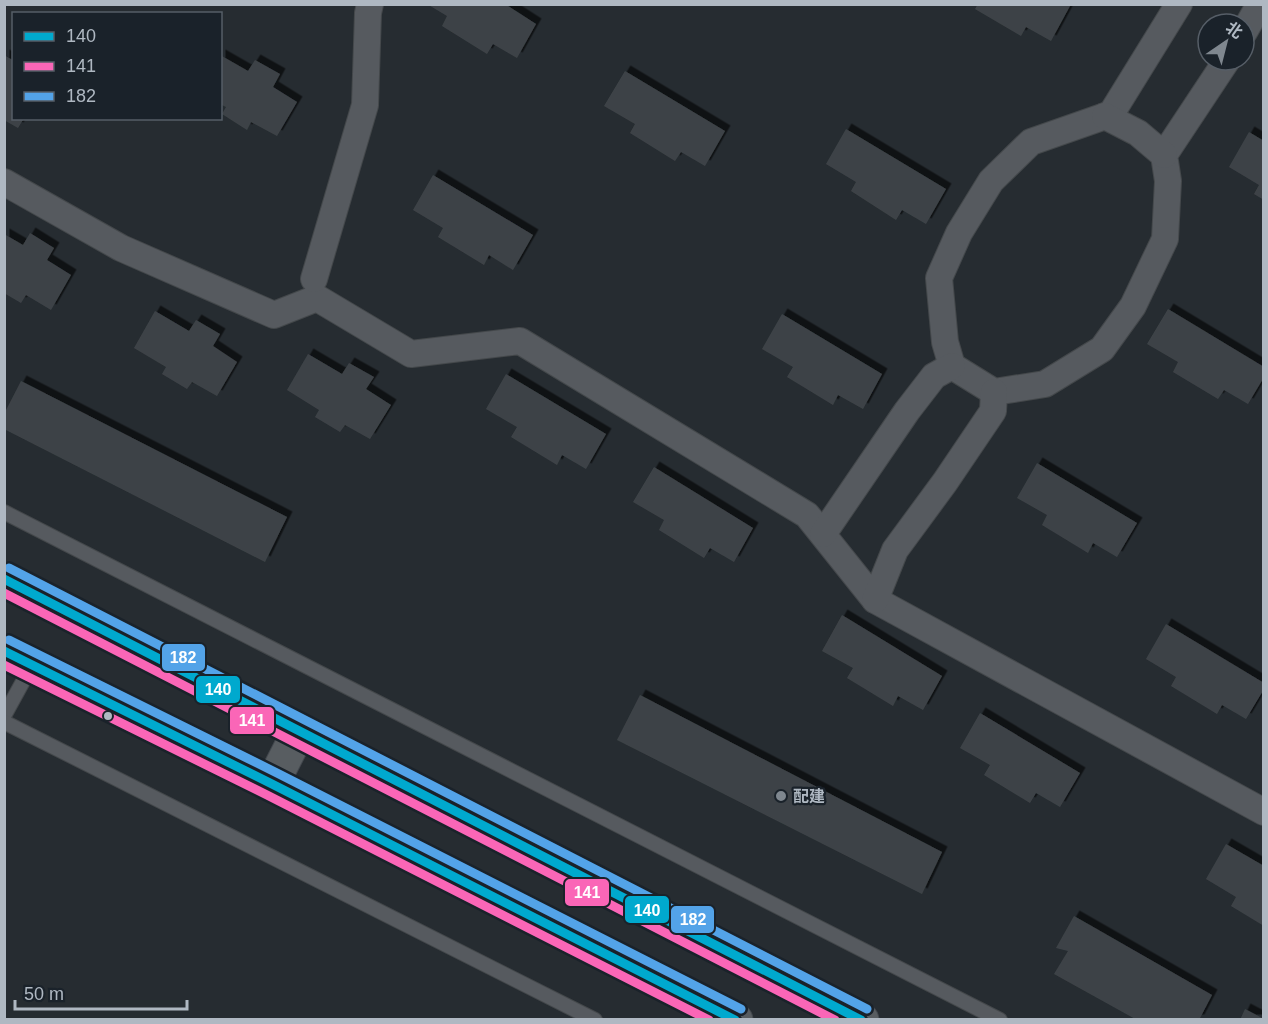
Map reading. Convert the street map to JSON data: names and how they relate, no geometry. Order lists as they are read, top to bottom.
{
  "places": ["配建"],
  "lines": ["transit line 182", "transit line 140", "transit line 141"],
  "legend": ["140", "141", "182"],
  "scale_bar": "50 m",
  "north": "top right"
}
